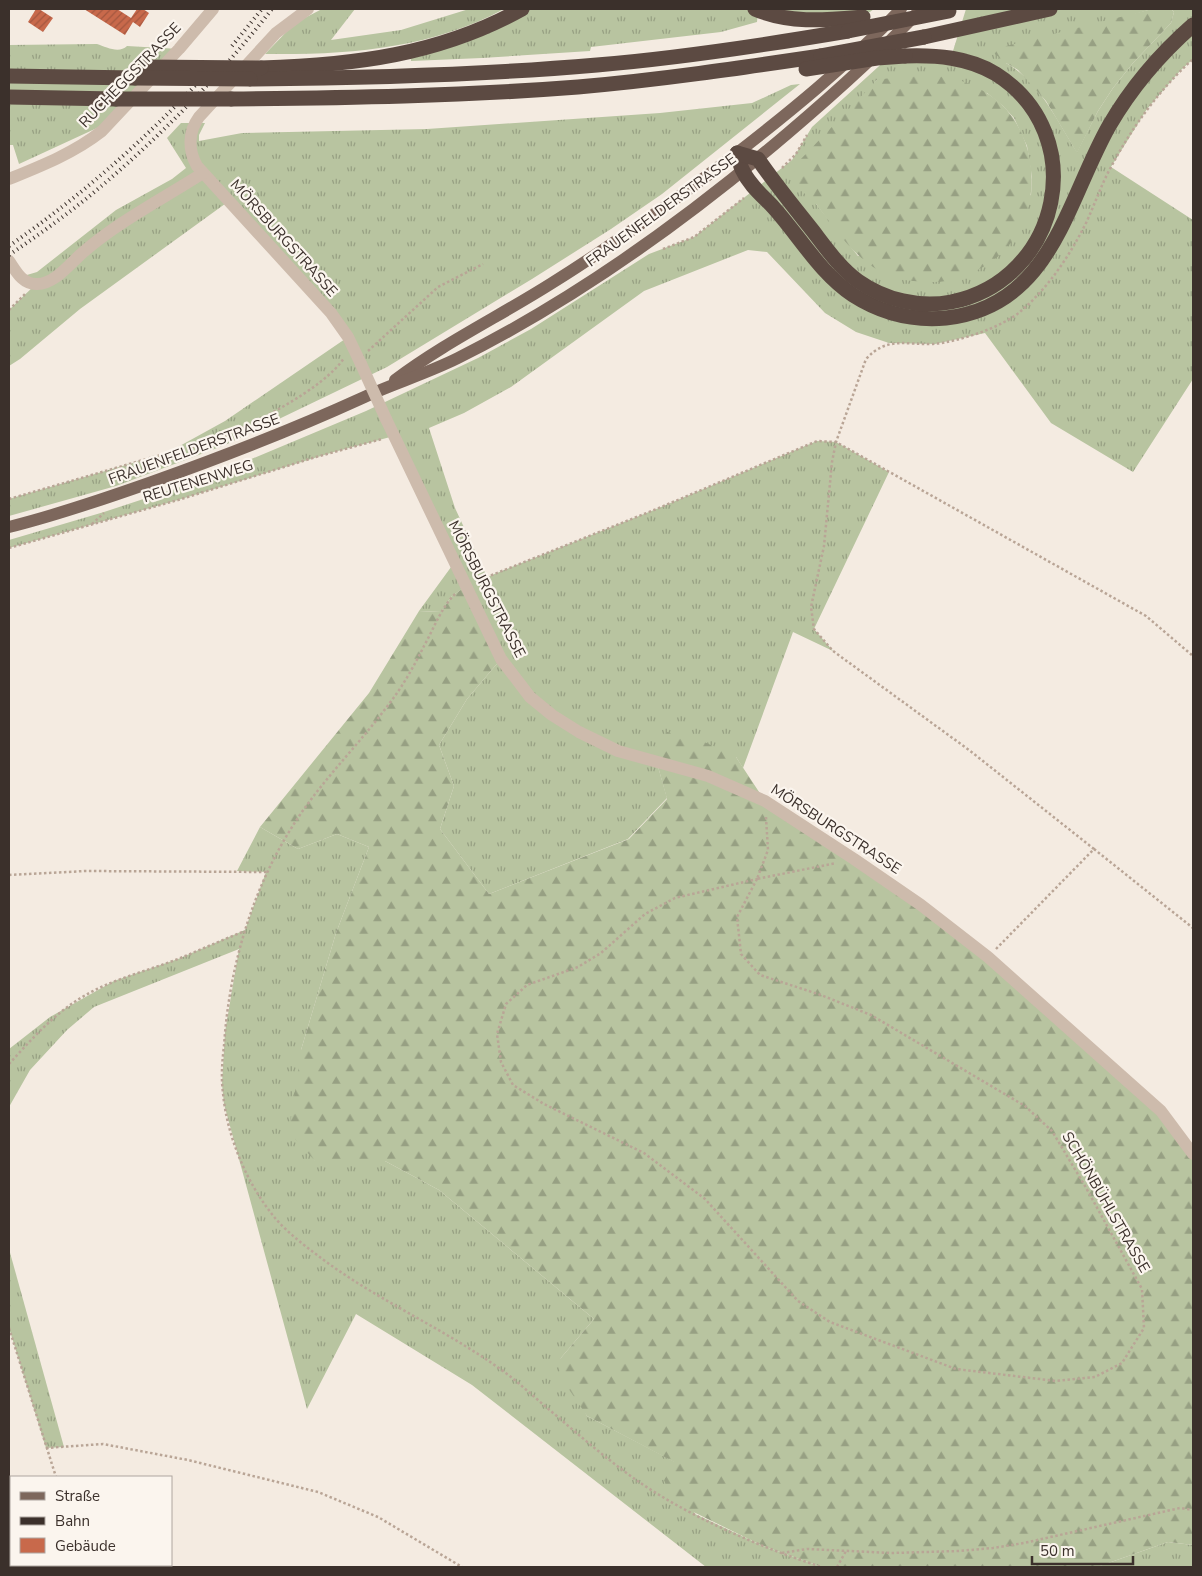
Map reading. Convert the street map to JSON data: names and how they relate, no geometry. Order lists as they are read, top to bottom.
{
  "streets": {
    "main road": ["FRAUENFELDERSTRASSE"],
    "street": ["RUCHEGGSTRASSE", "MÖRSBURGSTRASSE"],
    "path": ["REUTENENWEG", "SCHÖNBÜHLSTRASSE"]
  },
  "crossings": [
    ["MÖRSBURGSTRASSE", "REUTENENWEG"],
    ["MÖRSBURGSTRASSE", "SCHÖNBÜHLSTRASSE"]
  ],
  "legend": ["Straße", "Bahn", "Gebäude"],
  "scale_bar": "50 m"
}
